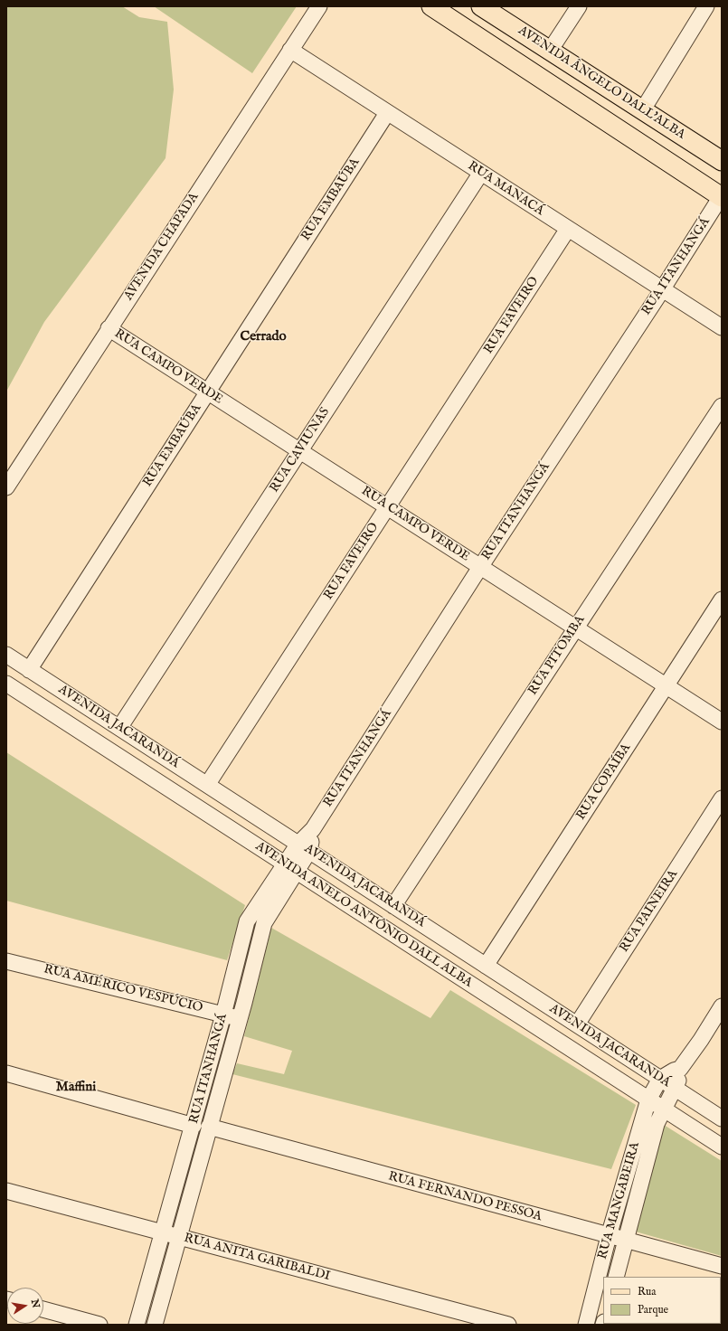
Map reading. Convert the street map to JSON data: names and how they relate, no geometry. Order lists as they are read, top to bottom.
{
  "streets": {
    "main road": ["AVENIDA ÂNGELO DALL'ALBA"],
    "street": [
      "RUA MANACÁ",
      "RUA EMBAÚBA",
      "AVENIDA CHAPADA",
      "RUA ITANHANGÁ",
      "RUA FAVEIRO",
      "RUA CAMPO VERDE",
      "RUA CAVIUNAS",
      "RUA PITOMBA",
      "AVENIDA JACARANDÁ",
      "RUA COPAÍBA",
      "RUA PAINEIRA",
      "AVENIDA ANELO ANTÔNIO DALL ALBA",
      "RUA AMÉRICO VESPÚCIO",
      "RUA FERNANDO PESSOA",
      "RUA MANGABEIRA",
      "RUA ANITA GARIBALDI"
    ]
  },
  "crossings": [
    ["RUA MANACÁ", "RUA EMBAÚBA"],
    ["RUA MANACÁ", "AVENIDA CHAPADA"],
    ["RUA MANACÁ", "RUA ITANHANGÁ"],
    ["RUA MANACÁ", "RUA FAVEIRO"],
    ["RUA MANACÁ", "RUA CAVIUNAS"],
    ["RUA EMBAÚBA", "RUA CAMPO VERDE"],
    ["RUA EMBAÚBA", "AVENIDA JACARANDÁ"],
    ["AVENIDA CHAPADA", "RUA CAMPO VERDE"],
    ["RUA ITANHANGÁ", "RUA CAMPO VERDE"],
    ["RUA ITANHANGÁ", "AVENIDA JACARANDÁ"],
    ["RUA ITANHANGÁ", "AVENIDA ANELO ANTÔNIO DALL ALBA"],
    ["RUA ITANHANGÁ", "RUA AMÉRICO VESPÚCIO"],
    ["RUA ITANHANGÁ", "RUA FERNANDO PESSOA"],
    ["RUA ITANHANGÁ", "RUA ANITA GARIBALDI"],
    ["RUA FAVEIRO", "RUA CAMPO VERDE"],
    ["RUA FAVEIRO", "AVENIDA JACARANDÁ"],
    ["RUA CAMPO VERDE", "RUA CAVIUNAS"],
    ["RUA CAMPO VERDE", "RUA PITOMBA"],
    ["RUA CAMPO VERDE", "RUA COPAÍBA"],
    ["RUA CAVIUNAS", "AVENIDA JACARANDÁ"],
    ["RUA PITOMBA", "AVENIDA JACARANDÁ"],
    ["AVENIDA JACARANDÁ", "RUA COPAÍBA"],
    ["AVENIDA JACARANDÁ", "RUA PAINEIRA"],
    ["AVENIDA JACARANDÁ", "RUA MANGABEIRA"],
    ["AVENIDA ANELO ANTÔNIO DALL ALBA", "RUA MANGABEIRA"],
    ["RUA FERNANDO PESSOA", "RUA MANGABEIRA"]
  ],
  "districts": ["Cerrado", "Maffini"],
  "legend": ["Rua", "Parque"],
  "north": "right"
}
